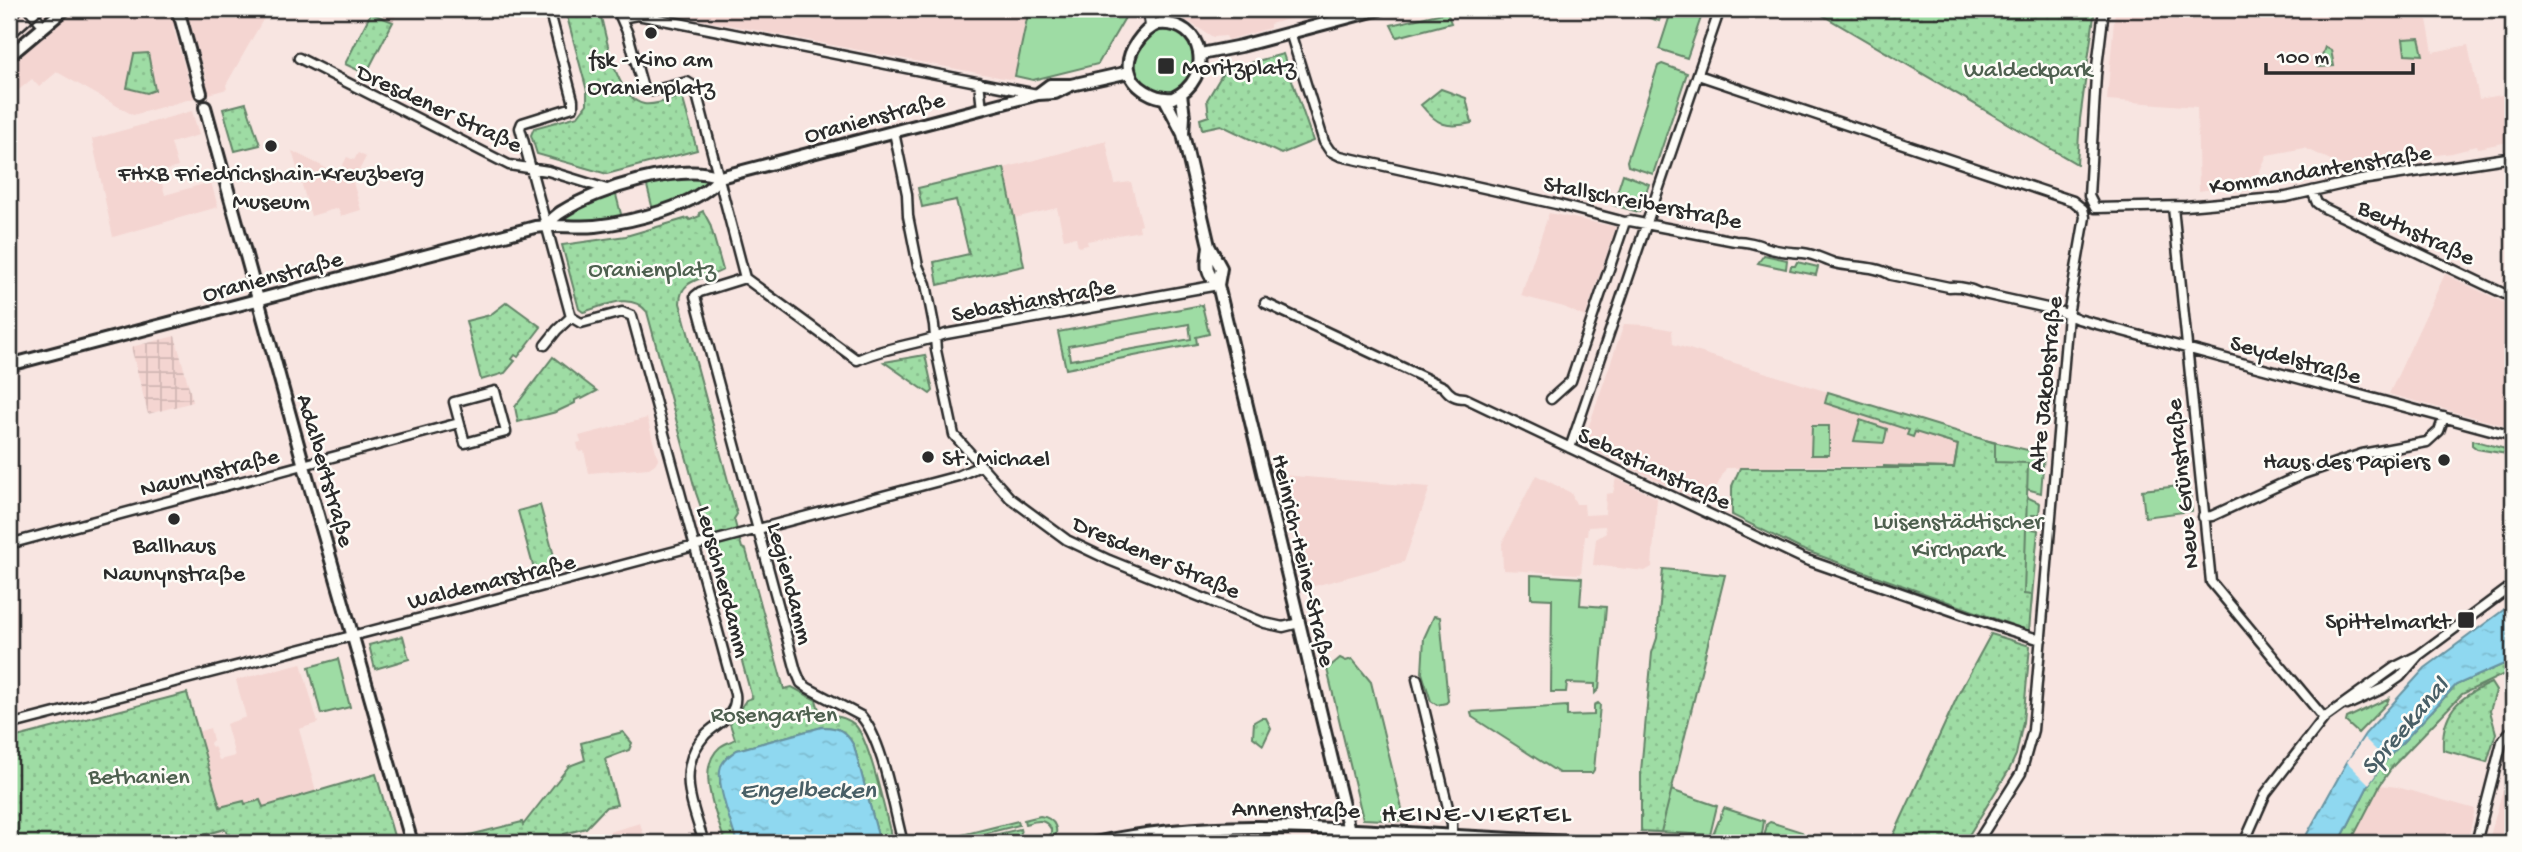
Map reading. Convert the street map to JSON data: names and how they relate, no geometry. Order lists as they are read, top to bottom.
{
  "streets": {
    "street": [
      "Dresdener Straße",
      "Oranienstraße",
      "Kommandantenstraße",
      "Stallschreiberstraße",
      "Beuthstraße",
      "Sebastianstraße",
      "Seydelstraße",
      "Alte Jakobstraße",
      "Adalbertstraße",
      "Naunynstraße",
      "Neue Grünstraße",
      "Heinrich-Heine-Straße",
      "Waldemarstraße",
      "Leuschnerdamm",
      "Legiendamm",
      "Annenstraße"
    ]
  },
  "crossings": [
    ["Dresdener Straße", "Oranienstraße"],
    ["Dresdener Straße", "Sebastianstraße"],
    ["Dresdener Straße", "Heinrich-Heine-Straße"],
    ["Dresdener Straße", "Waldemarstraße"],
    ["Oranienstraße", "Adalbertstraße"],
    ["Kommandantenstraße", "Beuthstraße"],
    ["Kommandantenstraße", "Neue Grünstraße"],
    ["Stallschreiberstraße", "Seydelstraße"],
    ["Stallschreiberstraße", "Alte Jakobstraße"],
    ["Sebastianstraße", "Alte Jakobstraße"],
    ["Sebastianstraße", "Heinrich-Heine-Straße"],
    ["Sebastianstraße", "Legiendamm"],
    ["Seydelstraße", "Alte Jakobstraße"],
    ["Seydelstraße", "Neue Grünstraße"],
    ["Adalbertstraße", "Naunynstraße"],
    ["Adalbertstraße", "Waldemarstraße"],
    ["Heinrich-Heine-Straße", "Annenstraße"],
    ["Waldemarstraße", "Leuschnerdamm"],
    ["Waldemarstraße", "Legiendamm"]
  ],
  "districts": ["HEINE-VIERTEL"],
  "water": ["Spreekanal", "Engelbecken"],
  "parks": [
    "Waldeckpark",
    "Oranienplatz",
    "Luisenstädtischer Kirchpark",
    "Rosengarten",
    "Bethanien"
  ],
  "places": {
    "other": [
      "fsk - Kino am Oranienplatz",
      "FHXB Friedrichshain-Kreuzberg Museum",
      "St. Michael",
      "Haus des Papiers",
      "Ballhaus Naunynstraße"
    ],
    "transit": ["Moritzplatz", "Spittelmarkt"]
  },
  "scale_bar": "100 m"
}
